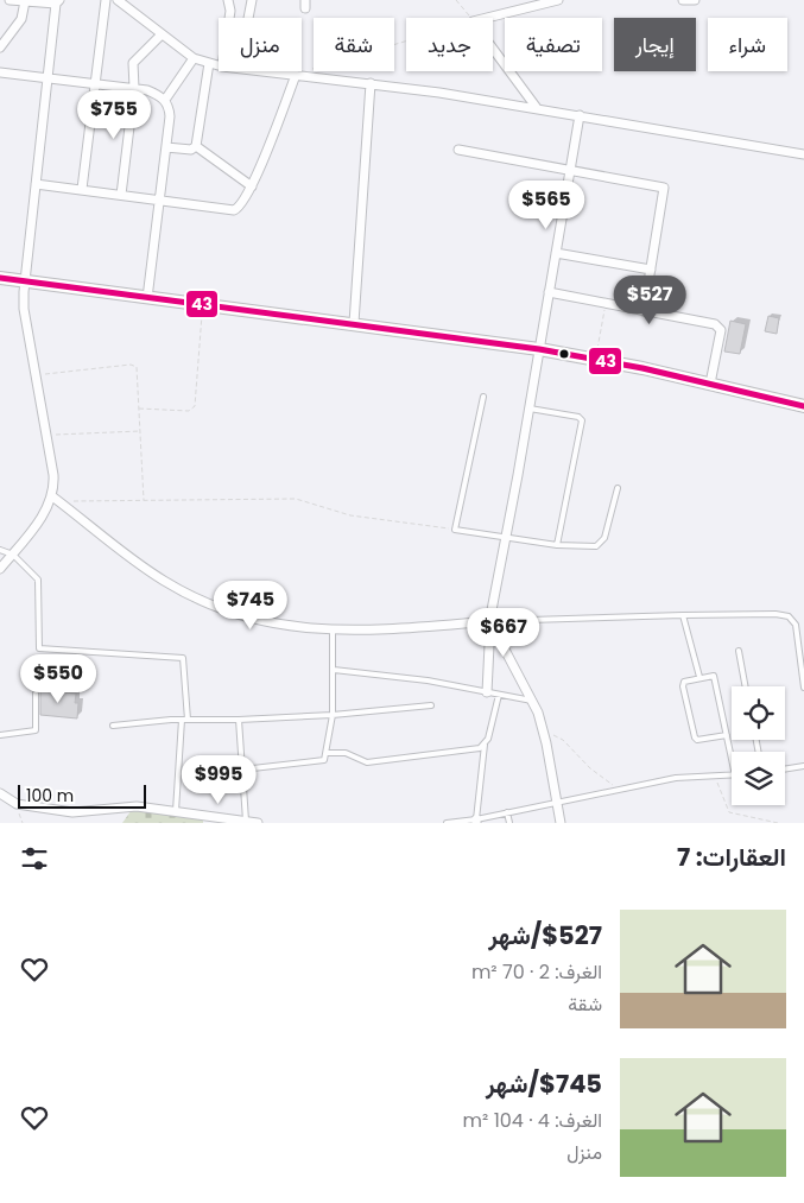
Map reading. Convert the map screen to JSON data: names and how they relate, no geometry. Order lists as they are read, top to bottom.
{
  "lines": ["transit line 43"],
  "scale_bar": "100 m",
  "page": {
    "chip": [
      "شراء",
      "إيجار",
      "تصفية",
      "جديد",
      "شقة",
      "منزل"
    ],
    "price": [
      "$755",
      "$565",
      "$527",
      "$745",
      "$667",
      "$550",
      "$995"
    ],
    "scale": "100 m",
    "heading": "العقارات: 7",
    "list": [
      {
        "name": "$527/شهر",
        "note": "الغرف: 2 · 70 m² · شقة"
      },
      {
        "name": "$745/شهر",
        "note": "الغرف: 4 · 104 m² · منزل"
      }
    ]
  }
}
